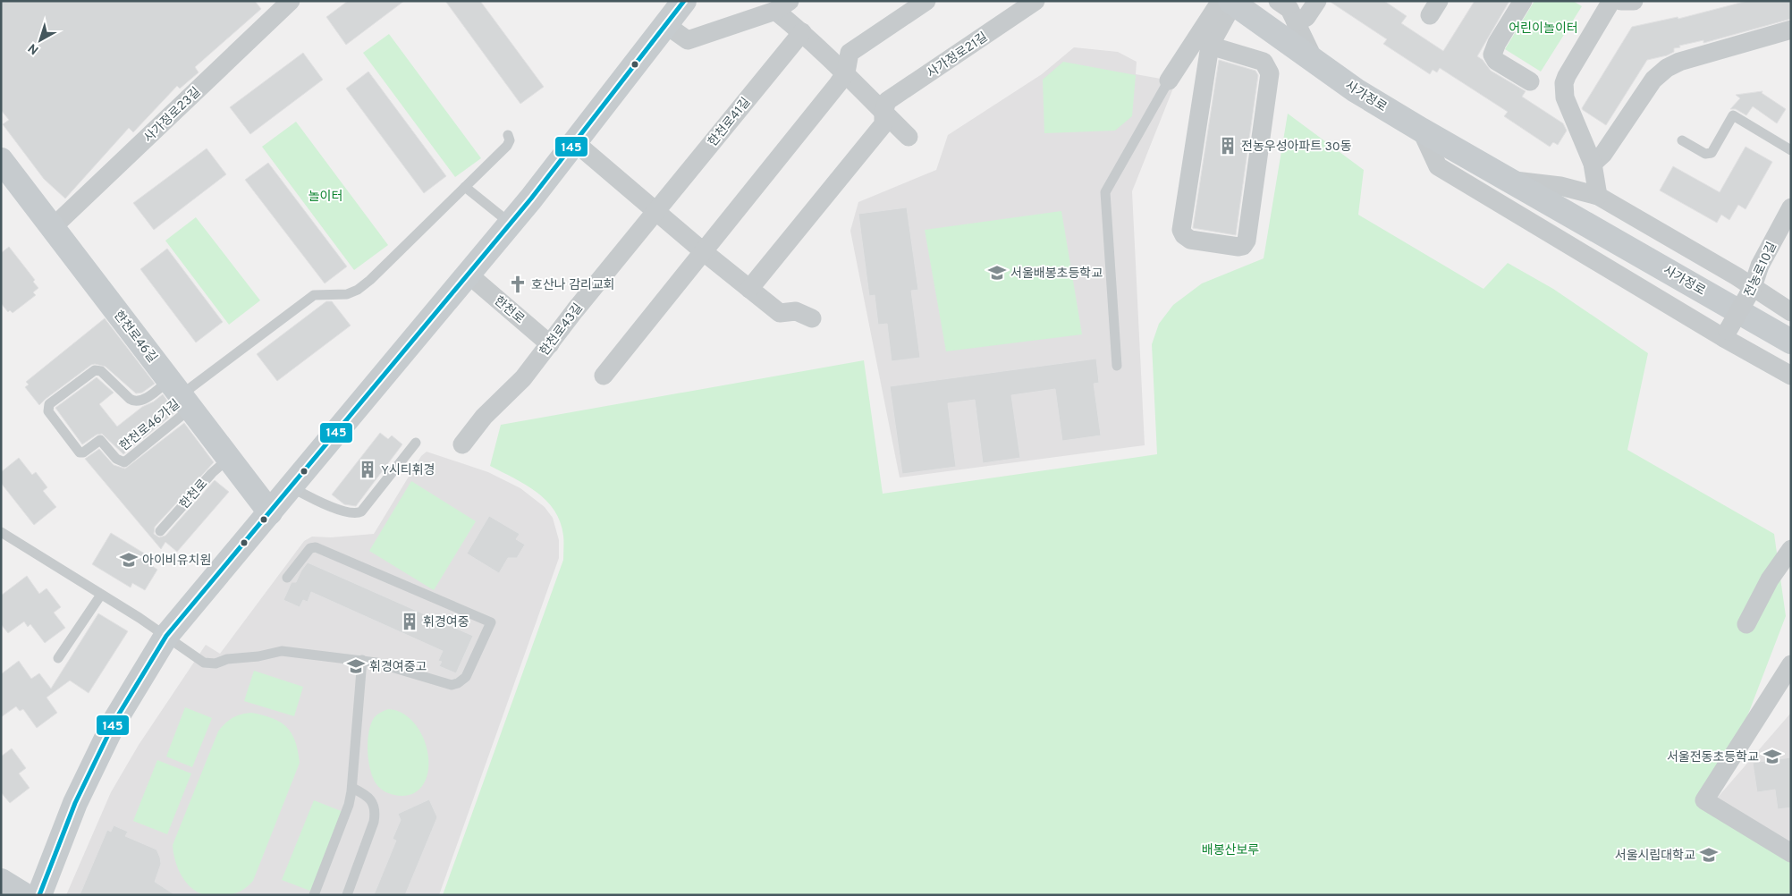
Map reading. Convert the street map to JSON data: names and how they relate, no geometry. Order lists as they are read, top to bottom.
{
  "streets": {
    "main road": ["사가정로", "한천로46길"],
    "street": [
      "사가정로21길",
      "사가정로23길",
      "한천로41길",
      "전농로10길",
      "한천로",
      "한천로43길"
    ],
    "lane": ["한천로46가길"]
  },
  "crossings": [
    ["사가정로", "전농로10길"],
    ["사가정로23길", "한천로46길"],
    ["한천로41길", "한천로43길"],
    ["한천로", "한천로43길"],
    ["한천로", "한천로46길"],
    ["한천로46길", "한천로46가길"]
  ],
  "parks": ["어린이놀이터", "놀이터", "배봉산보루"],
  "places": {
    "building": ["전농우성아파트 30동", "Y시티휘경", "휘경여중"],
    "school or university": [
      "서울배봉초등학교",
      "아이비유치원",
      "휘경여중고",
      "서울전동초등학교",
      "서울시립대학교"
    ],
    "church": ["호산나 감리교회"]
  },
  "lines": ["transit line 145"],
  "north": "bottom left"
}
